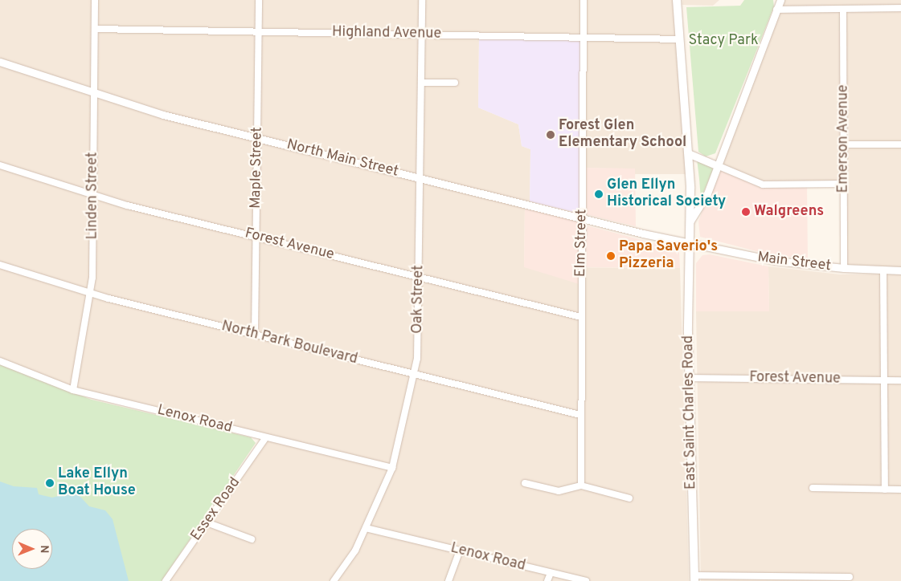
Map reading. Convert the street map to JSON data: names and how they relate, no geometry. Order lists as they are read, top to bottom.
{
  "streets": {
    "main road": ["East Saint Charles Road"],
    "street": [
      "Highland Avenue",
      "Emerson Avenue",
      "North Main Street",
      "Maple Street",
      "Linden Street",
      "Elm Street",
      "Forest Avenue",
      "Main Street",
      "Oak Street",
      "North Park Boulevard",
      "Lenox Road",
      "Essex Road"
    ]
  },
  "crossings": [
    ["Highland Avenue", "Maple Street"],
    ["Highland Avenue", "Linden Street"],
    ["Highland Avenue", "Elm Street"],
    ["Highland Avenue", "Oak Street"],
    ["Highland Avenue", "East Saint Charles Road"],
    ["Emerson Avenue", "Main Street"],
    ["North Main Street", "Maple Street"],
    ["North Main Street", "Linden Street"],
    ["North Main Street", "Elm Street"],
    ["North Main Street", "Main Street"],
    ["North Main Street", "Oak Street"],
    ["North Main Street", "East Saint Charles Road"],
    ["Maple Street", "Forest Avenue"],
    ["Maple Street", "North Park Boulevard"],
    ["Linden Street", "Forest Avenue"],
    ["Linden Street", "North Park Boulevard"],
    ["Linden Street", "Lenox Road"],
    ["Elm Street", "Forest Avenue"],
    ["Elm Street", "North Park Boulevard"],
    ["Forest Avenue", "Oak Street"],
    ["Forest Avenue", "East Saint Charles Road"],
    ["Main Street", "East Saint Charles Road"],
    ["Oak Street", "North Park Boulevard"],
    ["Oak Street", "Lenox Road"],
    ["Lenox Road", "Essex Road"]
  ],
  "parks": ["Stacy Park"],
  "places": [
    "Forest Glen Elementary School",
    "Glen Ellyn Historical Society",
    "Walgreens",
    "Papa Saverio's Pizzeria",
    "Lake Ellyn Boat House"
  ],
  "north": "right"
}
